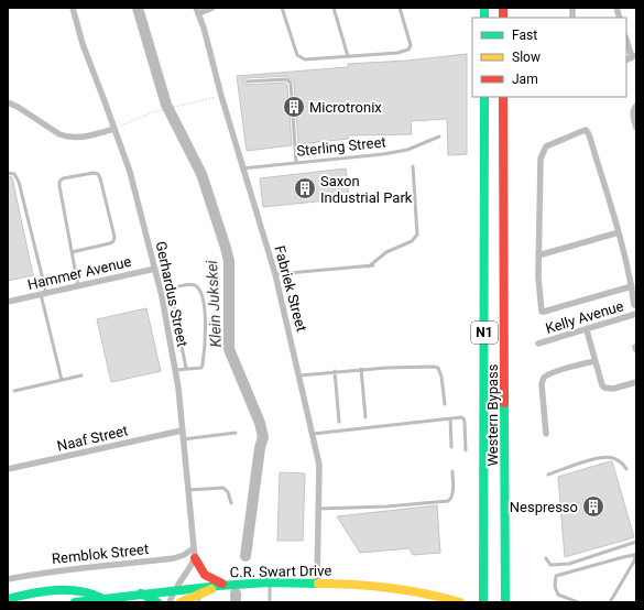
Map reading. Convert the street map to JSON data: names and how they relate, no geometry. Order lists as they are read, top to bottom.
{
  "streets": {
    "main road": ["N1", "Western Bypass", "C.R. Swart Drive"],
    "street": [
      "Hammer Avenue",
      "Fabriek Street",
      "Gerhardus Street",
      "Kelly Avenue",
      "Naaf Street",
      "Remblok Street"
    ],
    "lane": ["Sterling Street"]
  },
  "crossings": [
    ["Sterling Street", "Fabriek Street"],
    ["Hammer Avenue", "Gerhardus Street"],
    ["Fabriek Street", "C.R. Swart Drive"],
    ["Gerhardus Street", "Naaf Street"],
    ["Gerhardus Street", "Remblok Street"]
  ],
  "water": ["Klein Jukskei"],
  "places": {
    "building": ["Microtronix", "Saxon Industrial Park", "Nespresso"]
  },
  "legend": ["Fast", "Slow", "Jam"]
}
